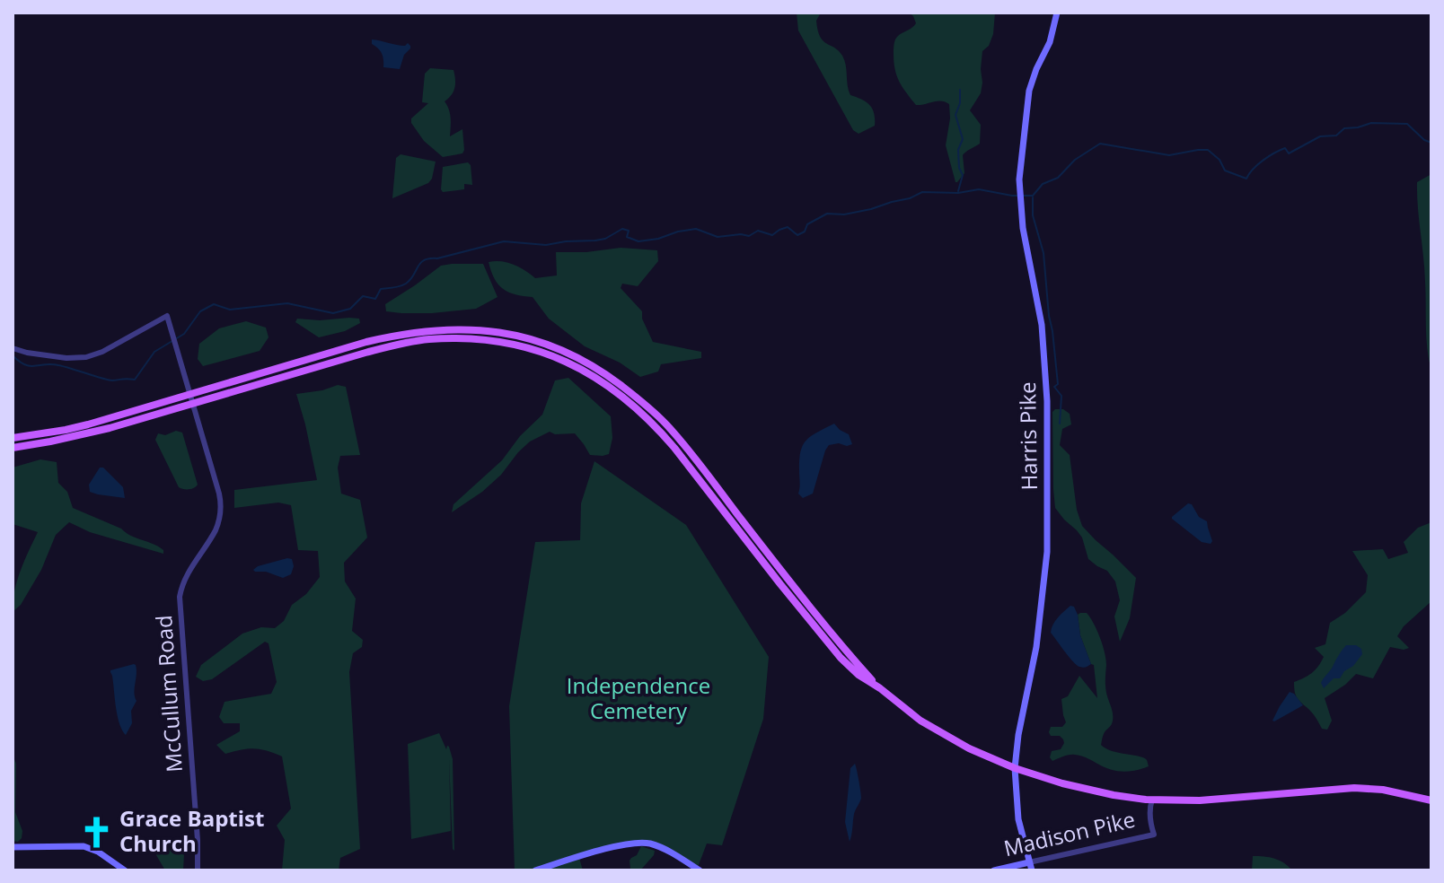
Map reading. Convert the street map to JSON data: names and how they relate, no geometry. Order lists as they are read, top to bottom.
{
  "streets": {
    "main road": ["Harris Pike", "Madison Pike"],
    "street": ["McCullum Road"]
  },
  "crossings": [
    ["Harris Pike", "Madison Pike"]
  ],
  "parks": ["Independence Cemetery"],
  "places": {
    "church": ["Grace Baptist Church"]
  }
}
